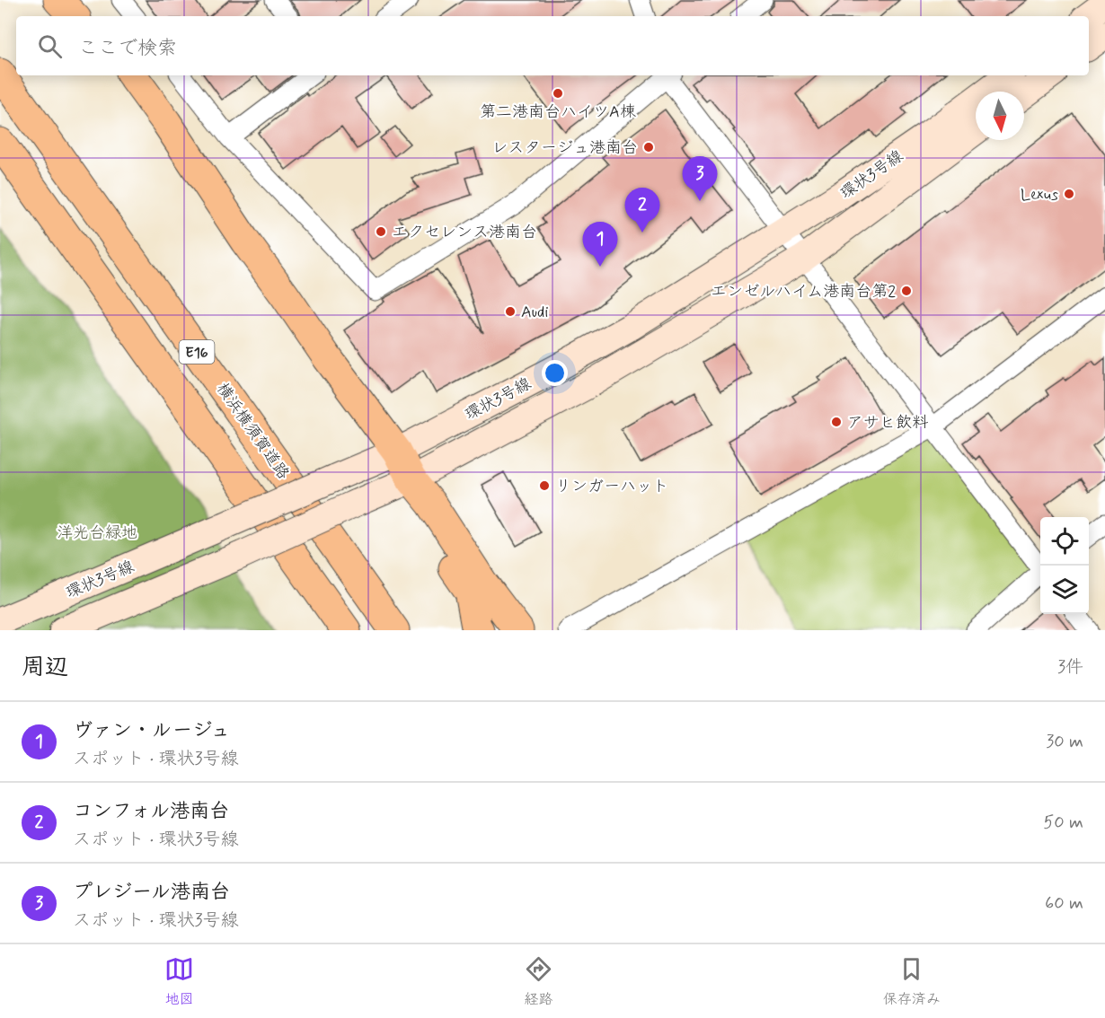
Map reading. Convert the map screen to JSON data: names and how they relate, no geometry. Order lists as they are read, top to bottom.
{
  "streets": {
    "highway": ["E16", "横浜横須賀道路"],
    "street": ["環状3号線"]
  },
  "parks": ["洋光台緑地"],
  "places": [
    "第二港南台ハイツA棟",
    "レスタージュ港南台",
    "Lexus",
    "エクセレンス港南台",
    "エンゼルハイム港南台第2",
    "Audi",
    "アサヒ飲料",
    "リンガーハット"
  ],
  "north": "bottom",
  "page": {
    "search": "ここで検索",
    "pins": ["3", "2", "1"],
    "heading": ["周辺", "3件"],
    "list": [
      {
        "mark": "1",
        "name": "ヴァン・ルージュ",
        "note": "スポット · 環状3号線",
        "value": "30 m"
      },
      {
        "mark": "2",
        "name": "コンフォル港南台",
        "note": "スポット · 環状3号線",
        "value": "50 m"
      },
      {
        "mark": "3",
        "name": "プレジール港南台",
        "note": "スポット · 環状3号線",
        "value": "60 m"
      }
    ],
    "nav": ["地図", "経路", "保存済み"]
  }
}
